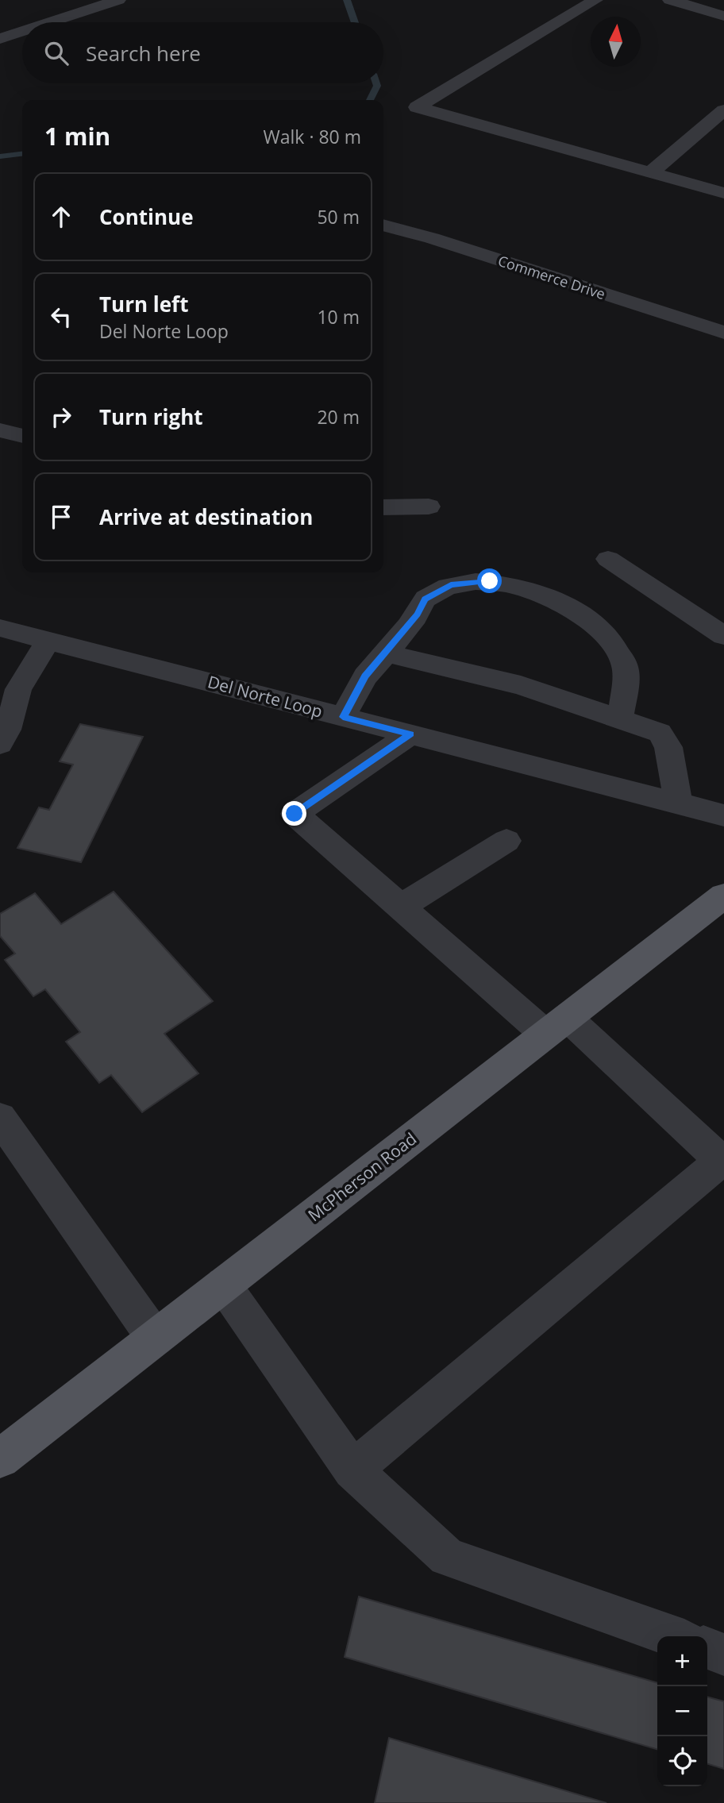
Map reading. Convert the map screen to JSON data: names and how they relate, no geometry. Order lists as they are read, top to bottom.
{
  "streets": {
    "main road": ["McPherson Road"],
    "street": ["Commerce Drive", "Del Norte Loop"]
  },
  "north": "top",
  "page": {
    "search": "Search here",
    "heading": ["1 min", "Walk · 80 m"],
    "list": [
      ["Continue", "50 m"],
      ["Turn left", "Del Norte Loop", "10 m"],
      ["Turn right", "20 m"],
      "Arrive at destination"
    ],
    "map_buttons": ["+", "−"]
  }
}
